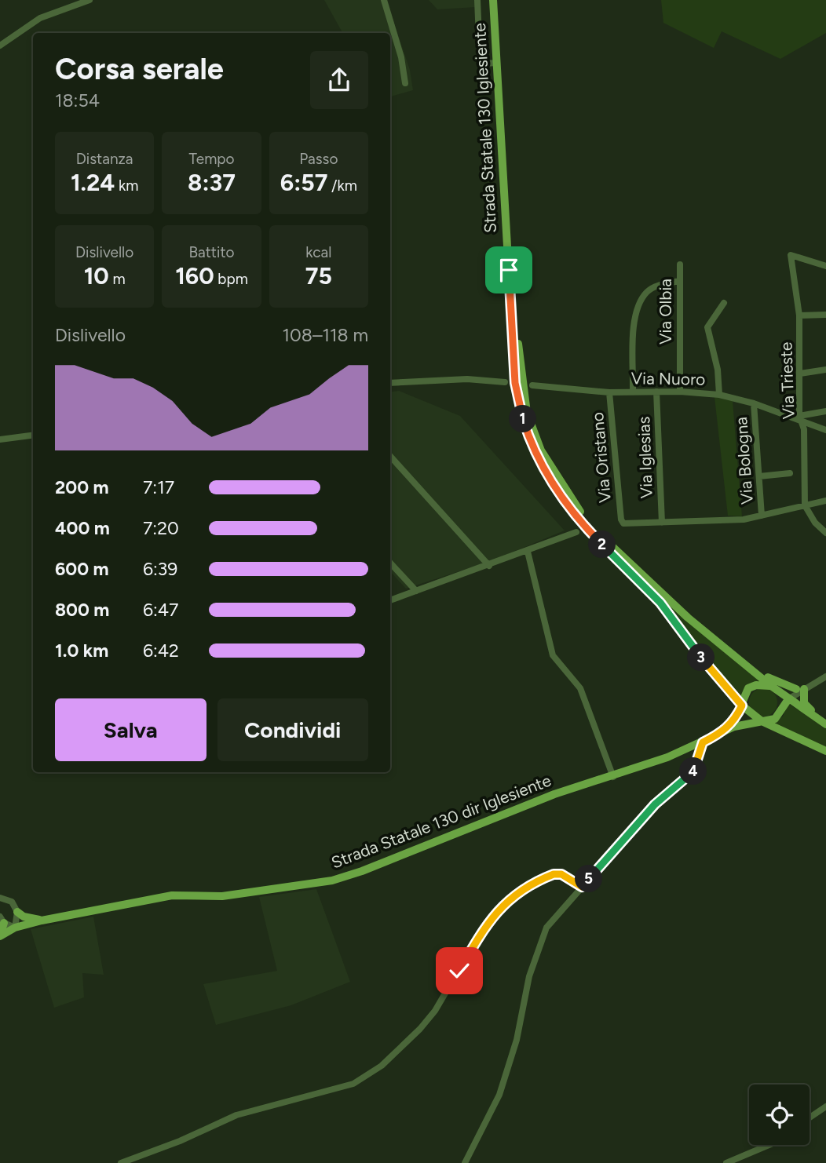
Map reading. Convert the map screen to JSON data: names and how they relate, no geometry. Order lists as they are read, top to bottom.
{
  "streets": {
    "main road": ["Strada Statale 130 Iglesiente", "Strada Statale 130 dir Iglesiente"],
    "street": [
      "Via Olbia",
      "Via Nuoro",
      "Via Trieste",
      "Via Oristano",
      "Via Iglesias",
      "Via Bologna"
    ]
  },
  "crossings": [
    ["Strada Statale 130 Iglesiente", "Strada Statale 130 dir Iglesiente"],
    ["Via Olbia", "Via Nuoro"],
    ["Via Nuoro", "Via Trieste"],
    ["Via Nuoro", "Via Oristano"],
    ["Via Nuoro", "Via Iglesias"],
    ["Via Nuoro", "Via Bologna"],
    ["Via Oristano", "Via Iglesias"]
  ],
  "page": {
    "heading": ["Corsa serale", "18:54"],
    "stats": [
      ["Distanza", "1.24 km"],
      ["Tempo", "8:37"],
      ["Passo", "6:57 /km"],
      ["Dislivello", "10 m"],
      ["Battito", "160 bpm"],
      ["kcal", "75"]
    ],
    "chart": ["Dislivello", "108–118 m"],
    "pins": [
      "1",
      "2",
      "3",
      "4",
      "5"
    ],
    "list": [
      {
        "name": "200 m",
        "note": "7:17"
      },
      {
        "name": "400 m",
        "note": "7:20"
      },
      {
        "name": "600 m",
        "note": "6:39"
      },
      {
        "name": "800 m",
        "note": "6:47"
      },
      {
        "name": "1.0 km",
        "note": "6:42"
      }
    ],
    "buttons": ["Salva", "Condividi"]
  }
}
